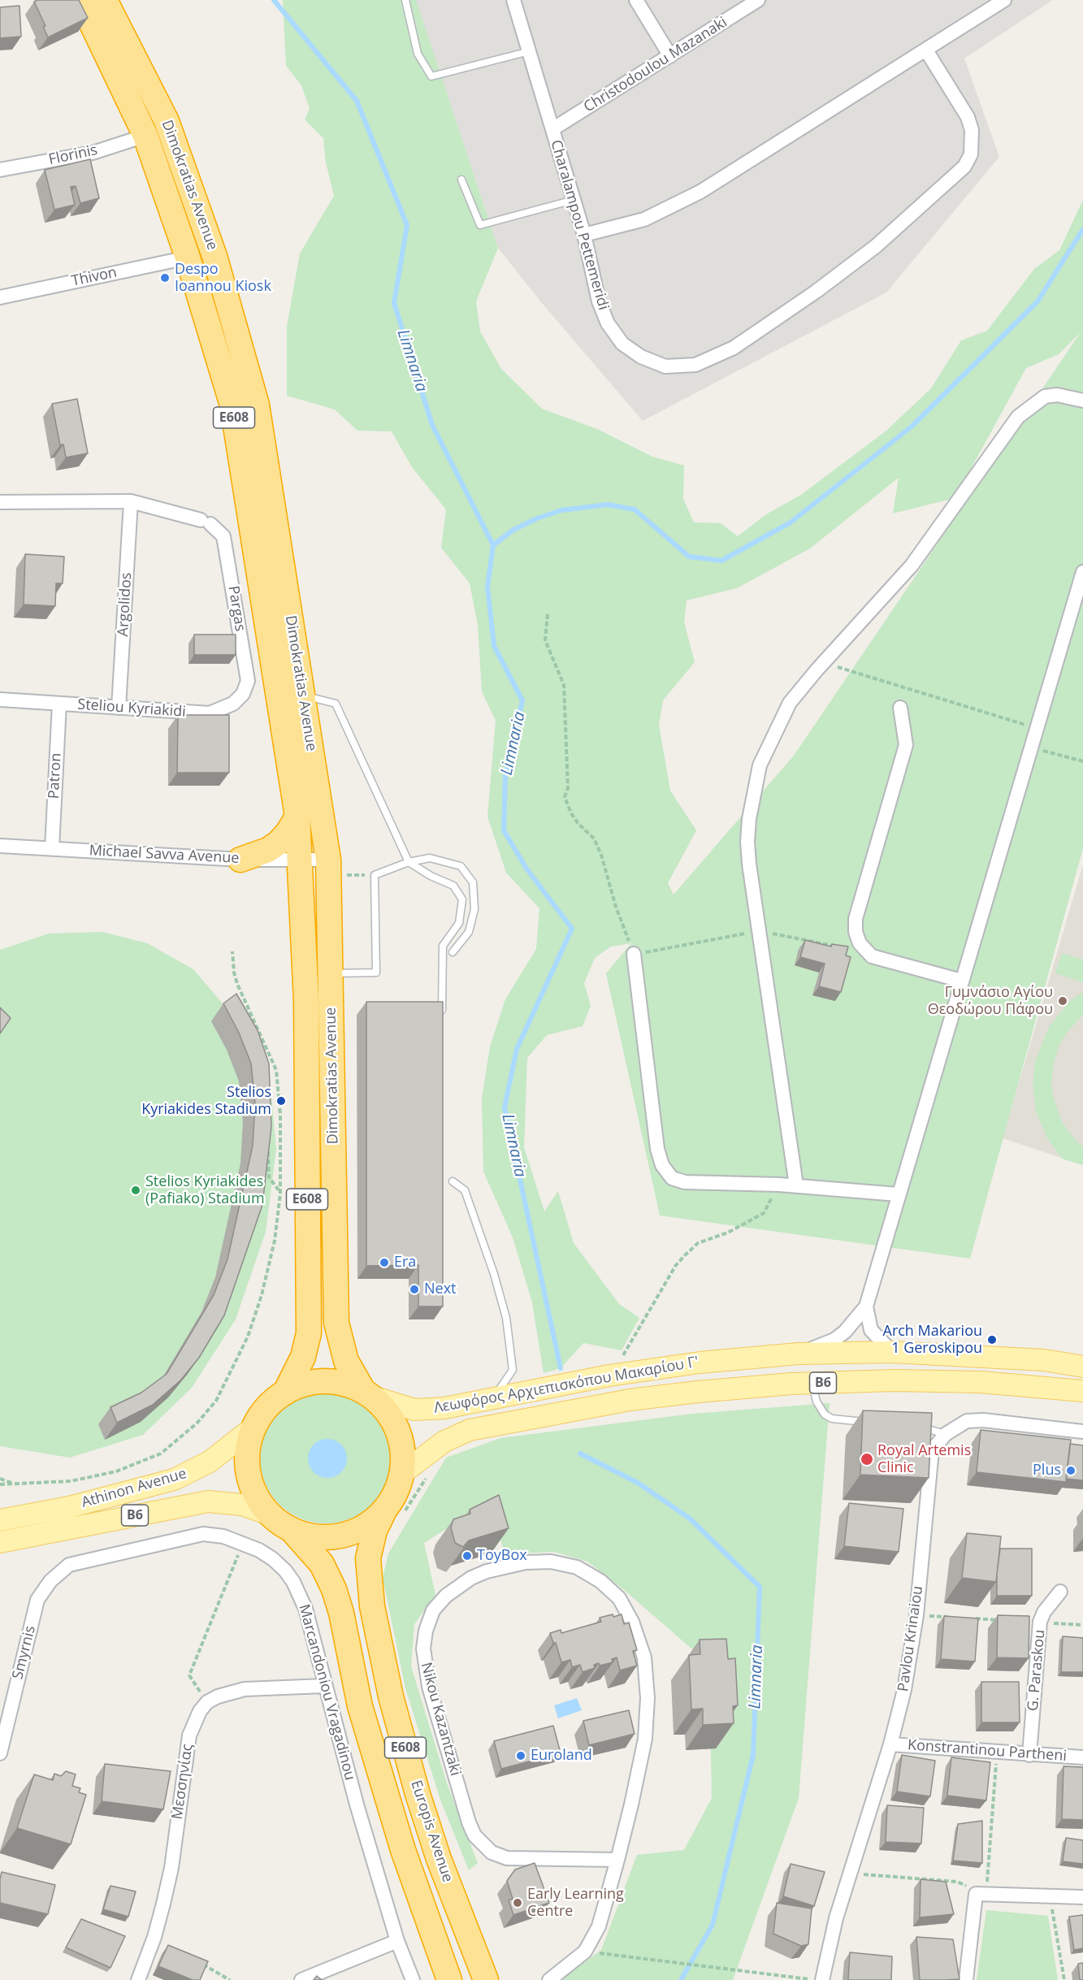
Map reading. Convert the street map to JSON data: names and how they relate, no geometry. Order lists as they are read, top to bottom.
{
  "streets": {
    "highway": ["Dimokratias Avenue", "E608", "Europis Avenue"],
    "main road": ["B6", "Λεωφόρος Αρχιεπισκόπου Μακαρίου Γ'", "Athinon Avenue"],
    "street": [
      "Christodoulou Mazanaki",
      "Florinis",
      "Charalampou Pettemeridi",
      "Thivon",
      "Argolidos",
      "Pargas",
      "Steliou Kyriakidi",
      "Patron",
      "Michael Savva Avenue",
      "Pavlou Krinaiou",
      "Smyrnis",
      "G. Paraskou",
      "Marcandoniou Vragadinou",
      "Nikou Kazantzaki",
      "Konstrantinou Partheni",
      "Μεσσηνίας"
    ]
  },
  "crossings": [
    ["Christodoulou Mazanaki", "Charalampou Pettemeridi"],
    ["Florinis", "Dimokratias Avenue"],
    ["Dimokratias Avenue", "Thivon"],
    ["Dimokratias Avenue", "E608"],
    ["Dimokratias Avenue", "Michael Savva Avenue"],
    ["Dimokratias Avenue", "Λεωφόρος Αρχιεπισκόπου Μακαρίου Γ'"],
    ["Dimokratias Avenue", "Athinon Avenue"],
    ["Dimokratias Avenue", "Europis Avenue"],
    ["E608", "Λεωφόρος Αρχιεπισκόπου Μακαρίου Γ'"],
    ["E608", "Athinon Avenue"],
    ["E608", "Europis Avenue"],
    ["Argolidos", "Pargas"],
    ["Argolidos", "Steliou Kyriakidi"],
    ["Pargas", "Steliou Kyriakidi"],
    ["Steliou Kyriakidi", "Patron"],
    ["Patron", "Michael Savva Avenue"],
    ["Λεωφόρος Αρχιεπισκόπου Μακαρίου Γ'", "Athinon Avenue"],
    ["Λεωφόρος Αρχιεπισκόπου Μακαρίου Γ'", "Europis Avenue"],
    ["Athinon Avenue", "Europis Avenue"],
    ["Pavlou Krinaiou", "Konstrantinou Partheni"],
    ["Smyrnis", "Marcandoniou Vragadinou"],
    ["G. Paraskou", "Konstrantinou Partheni"]
  ],
  "water": ["Limnaria"],
  "places": [
    "Despo Ioannou Kiosk",
    "Γυμνάσιο Αγίου Θεοδώρου Πάφου",
    "Stelios Kyriakides Stadium",
    "Stelios Kyriakides (Pafiako) Stadium",
    "Era",
    "Next",
    "Arch Makariou 1 Geroskipou",
    "Royal Artemis Clinic",
    "Plus",
    "ToyBox",
    "Euroland",
    "Early Learning Centre"
  ]
}
